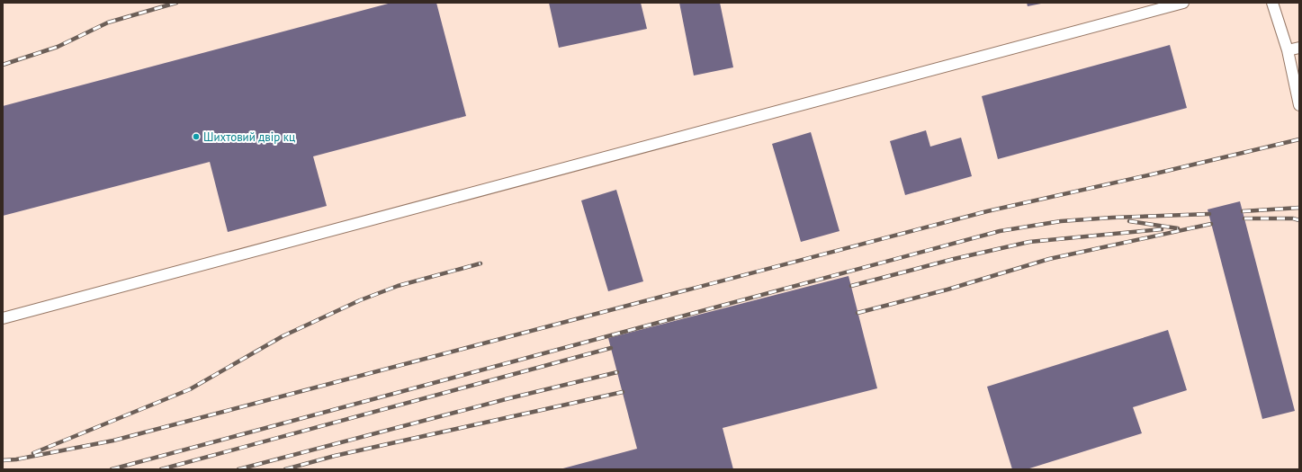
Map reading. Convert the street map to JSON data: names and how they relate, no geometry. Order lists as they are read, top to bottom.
{
  "places": ["Шихтовий двір кц"]
}
